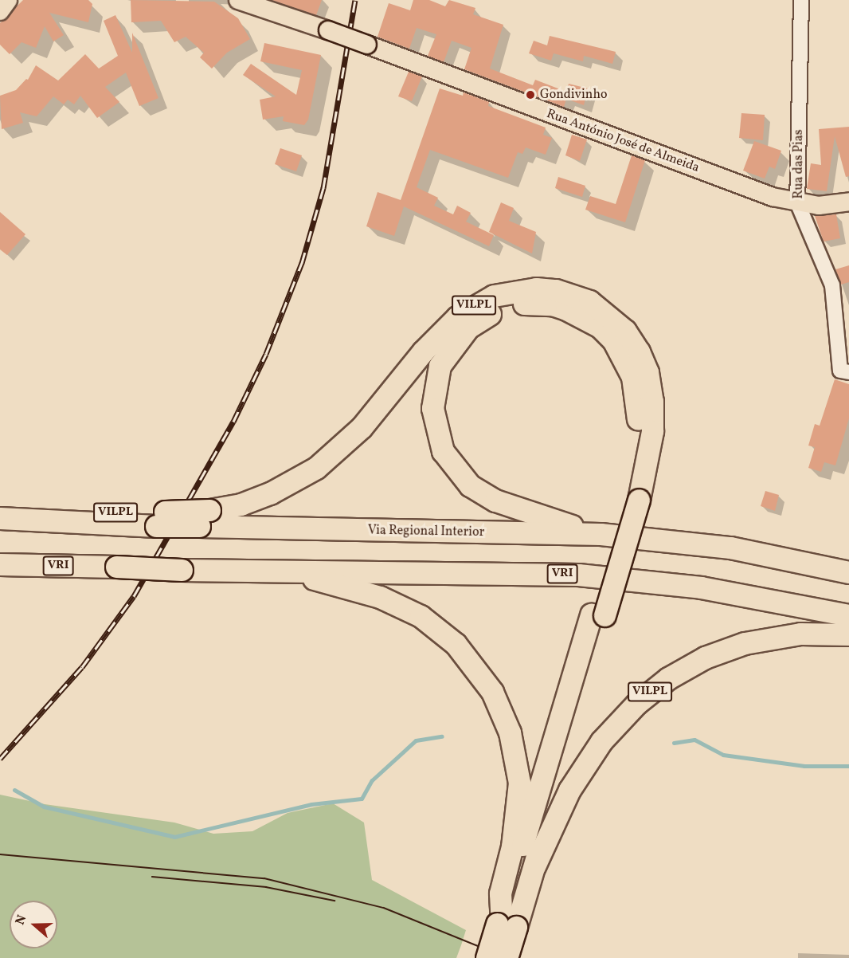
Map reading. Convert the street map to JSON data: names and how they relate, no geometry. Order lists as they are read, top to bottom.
{
  "streets": {
    "highway": ["VILPL", "Via Regional Interior", "VRI"],
    "main road": ["Rua António José de Almeida"],
    "street": ["Rua das Pias"]
  },
  "crossings": [
    ["Rua António José de Almeida", "Rua das Pias"],
    ["VILPL", "Via Regional Interior"],
    ["VILPL", "VRI"]
  ],
  "places": ["Gondivinho"],
  "north": "left"
}
